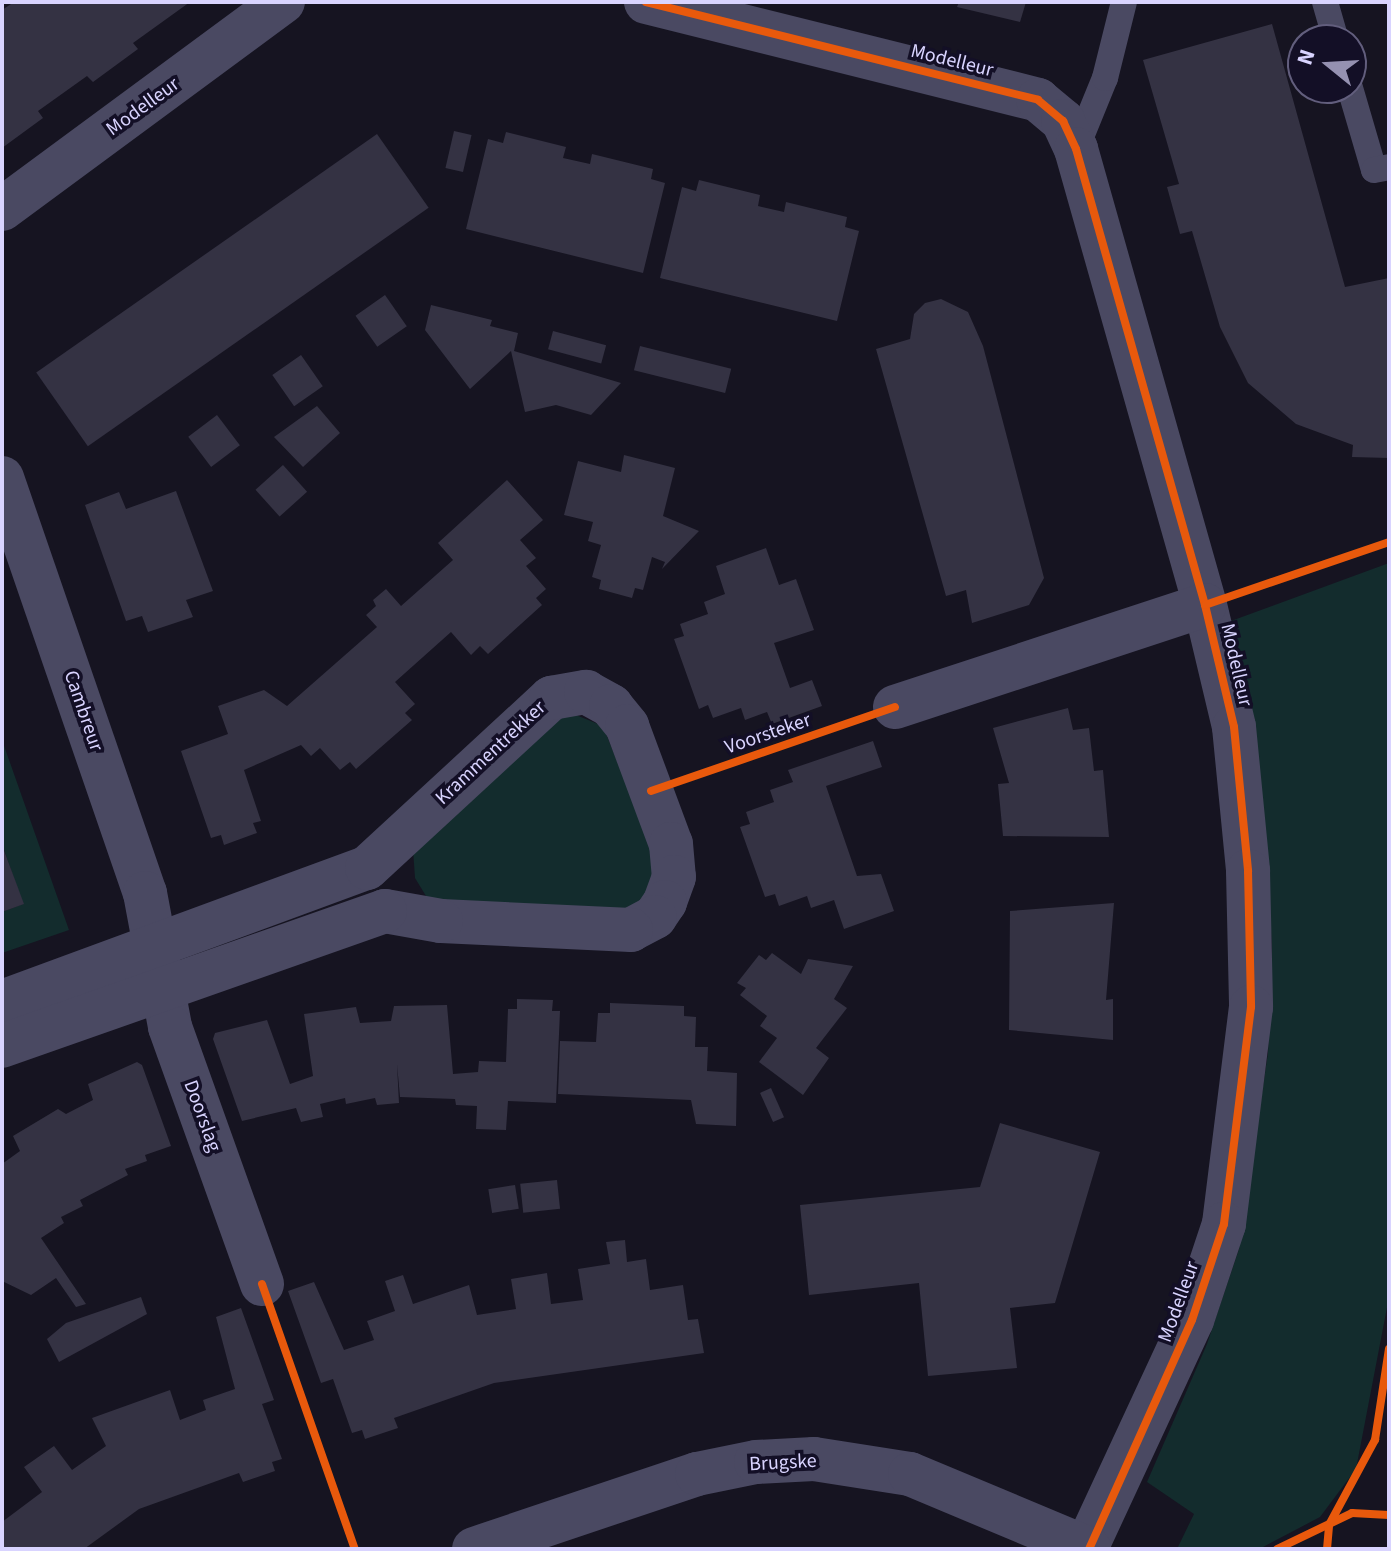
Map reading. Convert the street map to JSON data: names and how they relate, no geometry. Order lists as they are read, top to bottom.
{
  "streets": {
    "street": [
      "Modelleur",
      "Cambreur",
      "Krammentrekker",
      "Doorslag",
      "Brugske"
    ],
    "cycle path": ["Voorsteker"]
  },
  "crossings": [
    ["Modelleur", "Brugske"],
    ["Cambreur", "Krammentrekker"],
    ["Cambreur", "Doorslag"],
    ["Krammentrekker", "Doorslag"]
  ],
  "north": "left"
}
